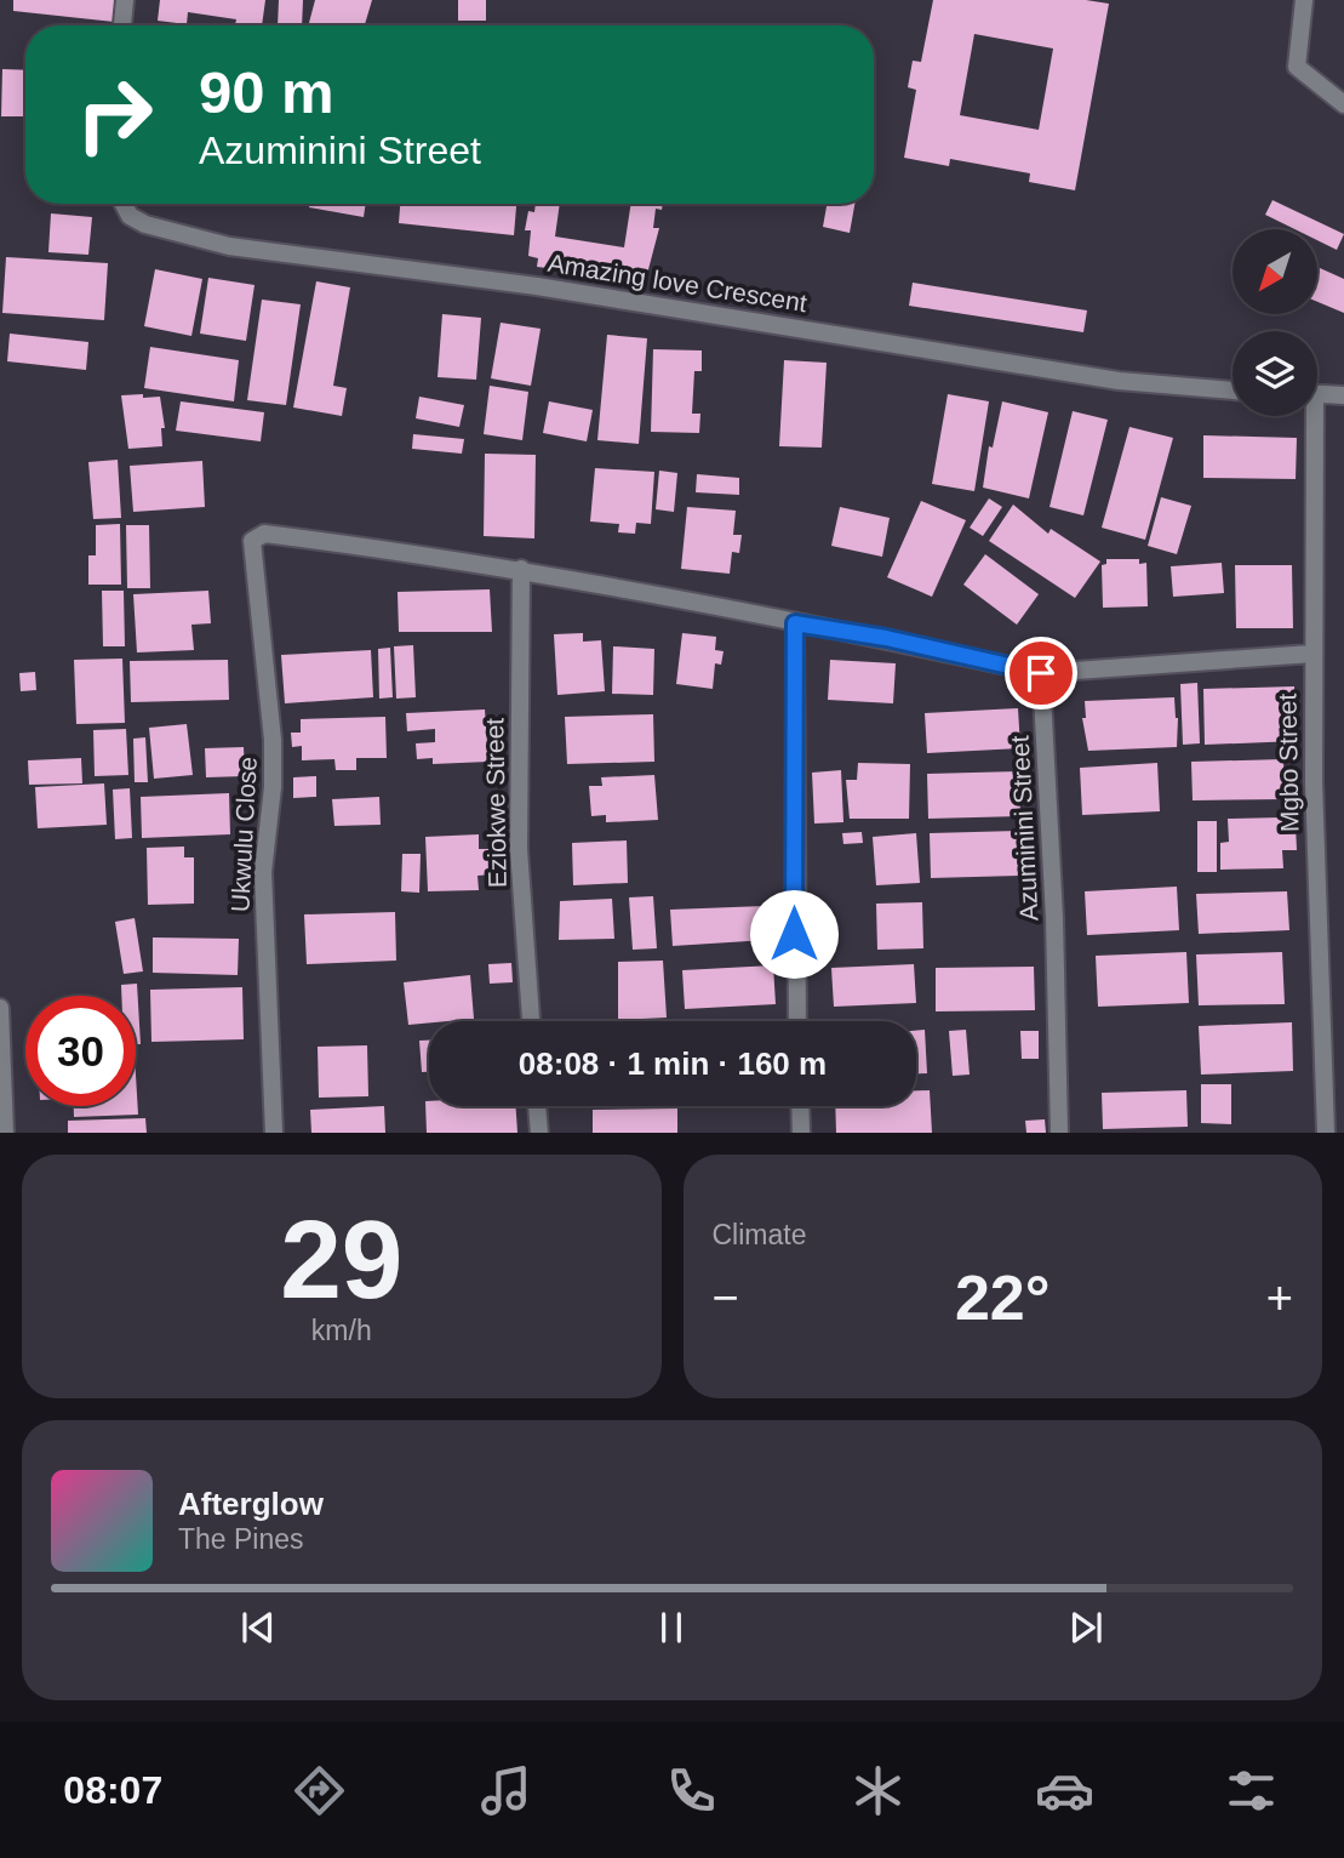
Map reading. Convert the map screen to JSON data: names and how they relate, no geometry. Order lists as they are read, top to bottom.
{
  "streets": {
    "street": [
      "Amazing love Crescent",
      "Mgbo Street",
      "Eziokwe Street",
      "Azuminini Street",
      "Ukwulu Close"
    ]
  },
  "crossings": [
    ["Eziokwe Street", "Ukwulu Close"]
  ],
  "north": "bottom left",
  "page": {
    "turn": ["90 m", "Azuminini Street"],
    "limit": "30",
    "trip": "08:08 · 1 min · 160 m",
    "tile": [
      ["29", "km/h"],
      "Climate"
    ],
    "heat": ["−", "22°", "+"],
    "song": ["Afterglow", "The Pines"],
    "tabs": "08:07"
  }
}
